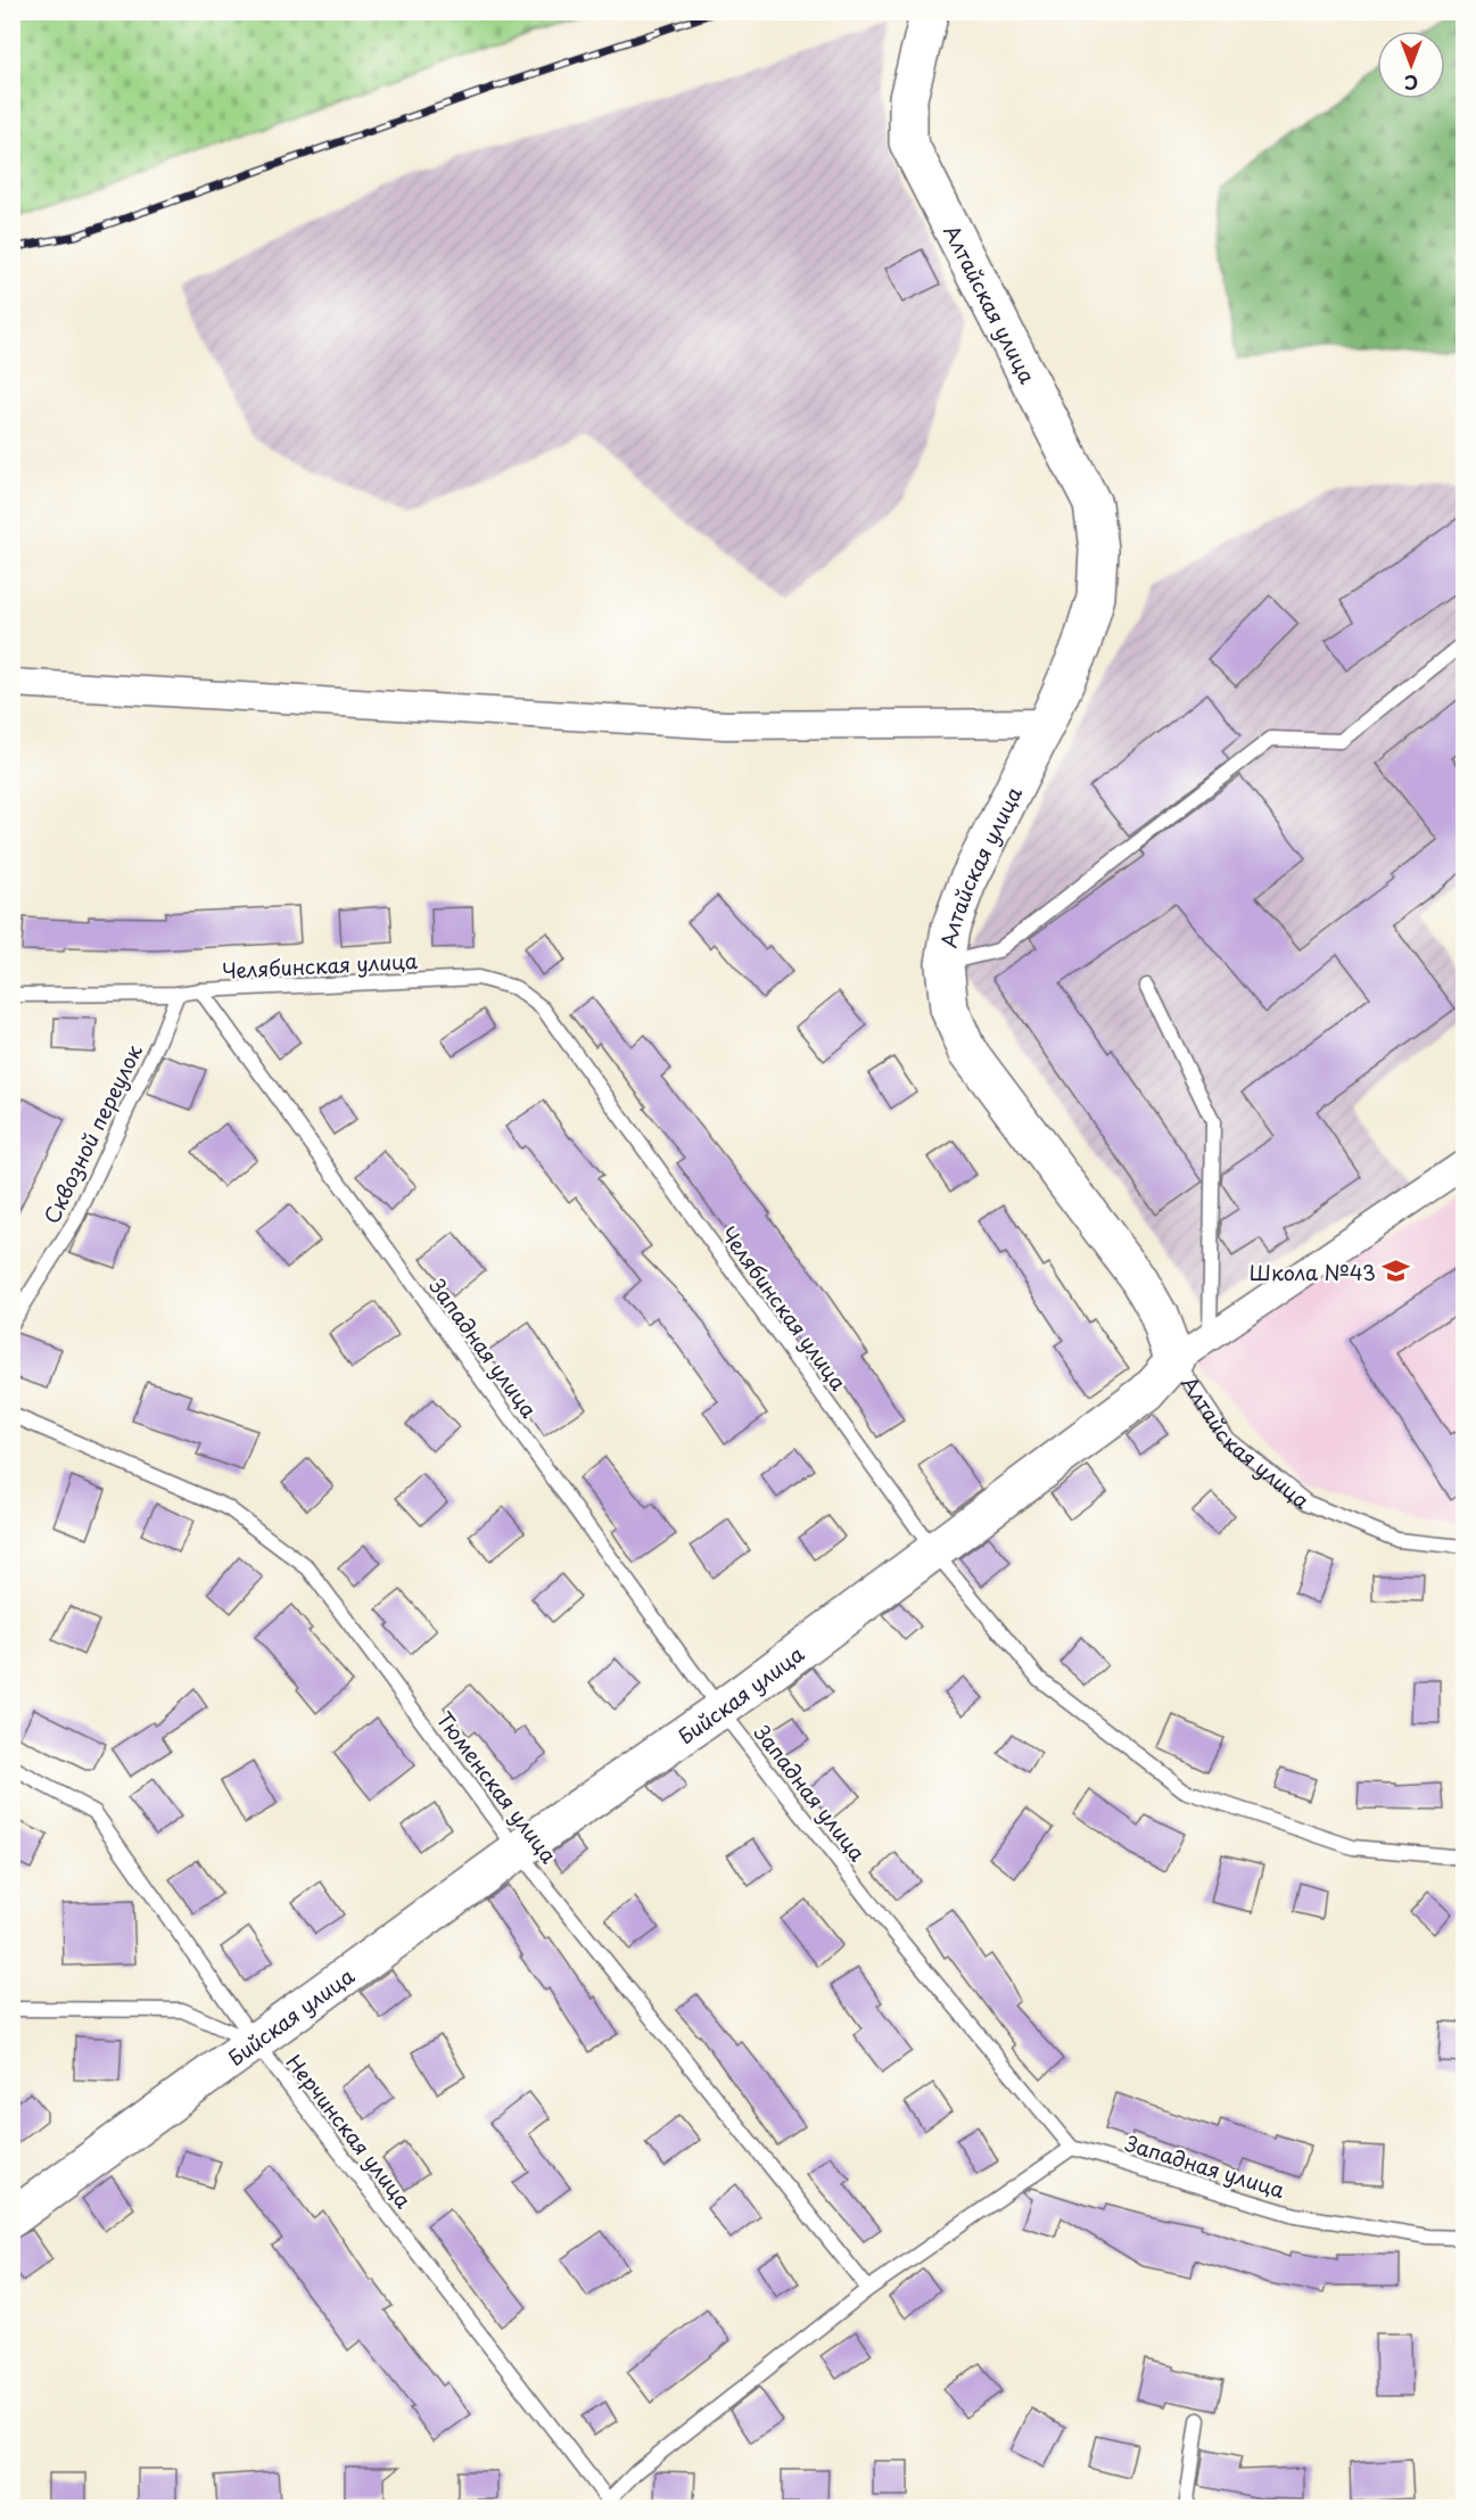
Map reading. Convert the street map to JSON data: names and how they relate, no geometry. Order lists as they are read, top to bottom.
{
  "streets": {
    "street": ["Алтайская улица", "Бийская улица"],
    "lane": [
      "Челябинская улица",
      "Сквозной переулок",
      "Западная улица",
      "Тюменская улица",
      "Нерчинская улица"
    ]
  },
  "crossings": [
    ["Алтайская улица", "Бийская улица"],
    ["Челябинская улица", "Сквозной переулок"],
    ["Челябинская улица", "Западная улица"],
    ["Челябинская улица", "Бийская улица"],
    ["Западная улица", "Бийская улица"],
    ["Бийская улица", "Тюменская улица"],
    ["Бийская улица", "Нерчинская улица"]
  ],
  "places": {
    "school or university": ["Школа №43"]
  },
  "north": "bottom"
}
